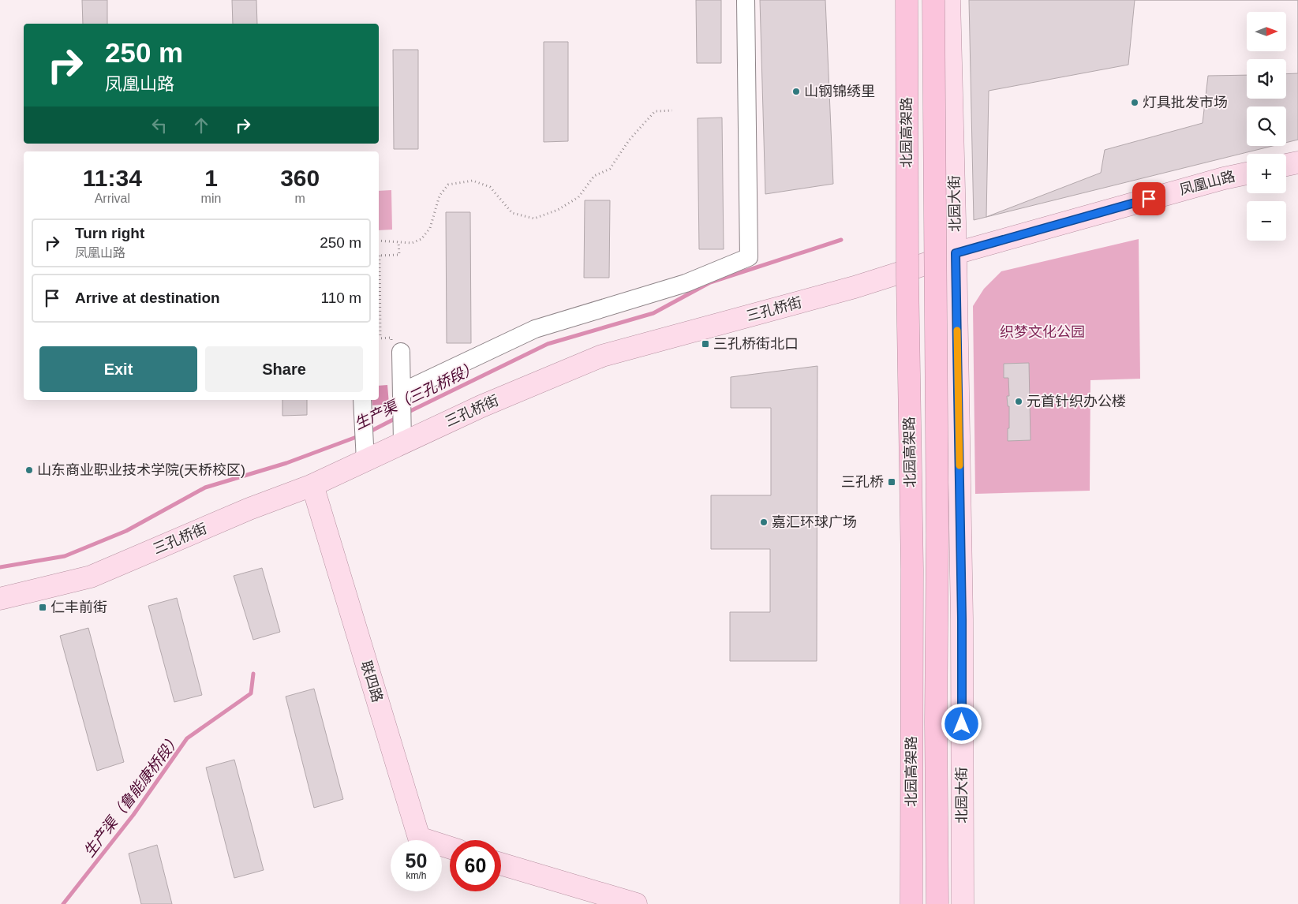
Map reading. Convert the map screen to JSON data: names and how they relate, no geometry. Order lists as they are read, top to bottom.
{
  "streets": {
    "highway": ["北园高架路"],
    "main road": [
      "凤凰山路",
      "北园大街",
      "三孔桥街",
      "联四路"
    ]
  },
  "crossings": [
    ["凤凰山路", "北园大街"],
    ["凤凰山路", "三孔桥街"],
    ["北园大街", "三孔桥街"],
    ["三孔桥街", "联四路"]
  ],
  "water": ["生产渠（三孔桥段）", "生产渠（鲁能康桥段）"],
  "parks": ["织梦文化公园"],
  "places": {
    "other": [
      "山钢锦绣里",
      "灯具批发市场",
      "元首针织办公楼",
      "山东商业职业技术学院(天桥校区)",
      "嘉汇环球广场"
    ],
    "transit": ["三孔桥街北口", "三孔桥", "仁丰前街"]
  },
  "north": "right",
  "page": {
    "map_buttons": ["+", "−"],
    "turn": ["250 m", "凤凰山路"],
    "eta": [
      "11:34",
      "Arrival",
      "1",
      "min",
      "360",
      "m"
    ],
    "list": [
      {
        "name": "Turn right",
        "note": "凤凰山路",
        "value": "250 m"
      },
      {
        "name": "Arrive at destination",
        "value": "110 m"
      }
    ],
    "buttons": ["Exit", "Share"],
    "speed": "50 km/h",
    "limit": "60"
  }
}
